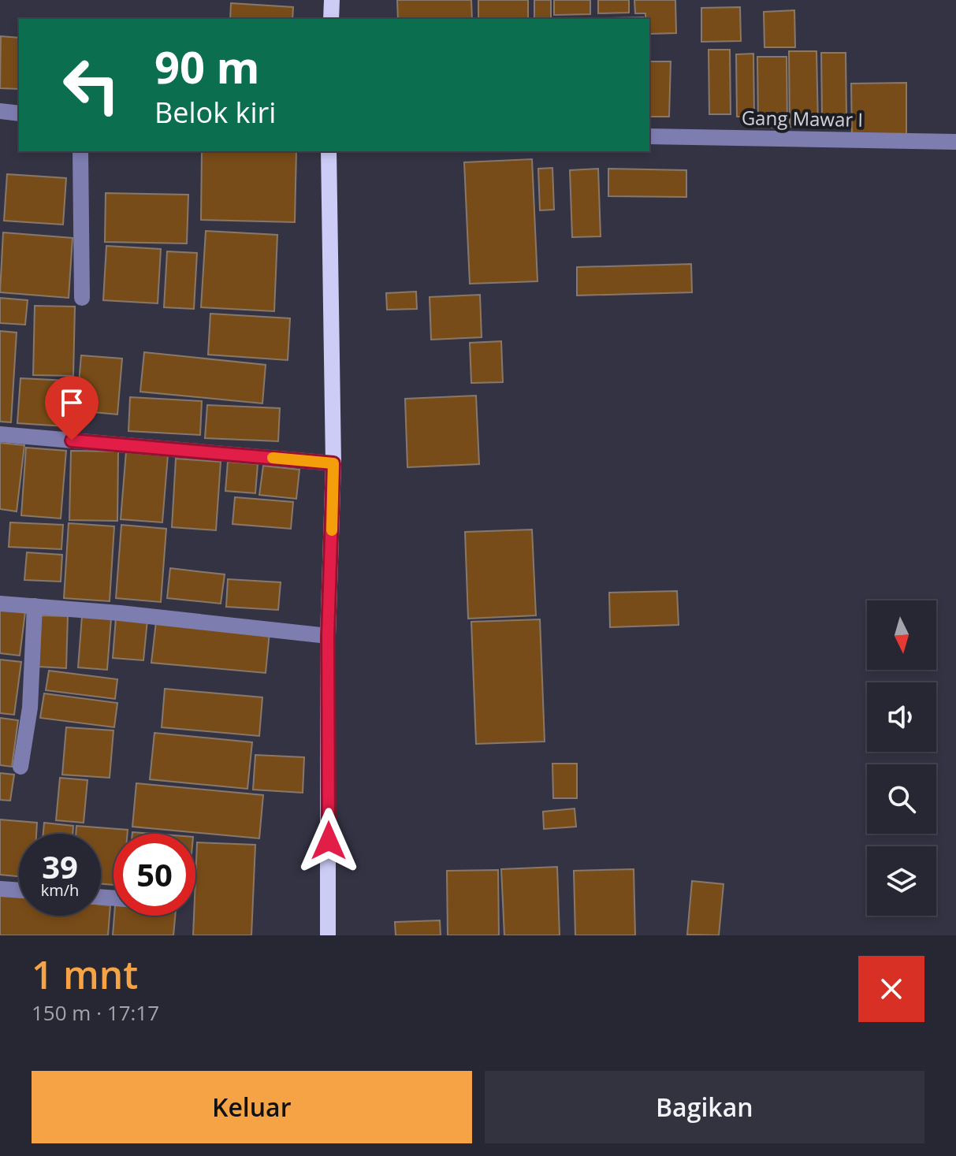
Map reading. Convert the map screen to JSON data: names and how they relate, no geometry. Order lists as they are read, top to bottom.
{
  "streets": {
    "street": ["Gang Mawar I"]
  },
  "north": "bottom",
  "page": {
    "turn": ["90 m", "Belok kiri"],
    "speed": "39 km/h",
    "limit": "50",
    "heading": ["1 mnt", "150 m · 17:17"],
    "buttons": ["Keluar", "Bagikan"]
  }
}
